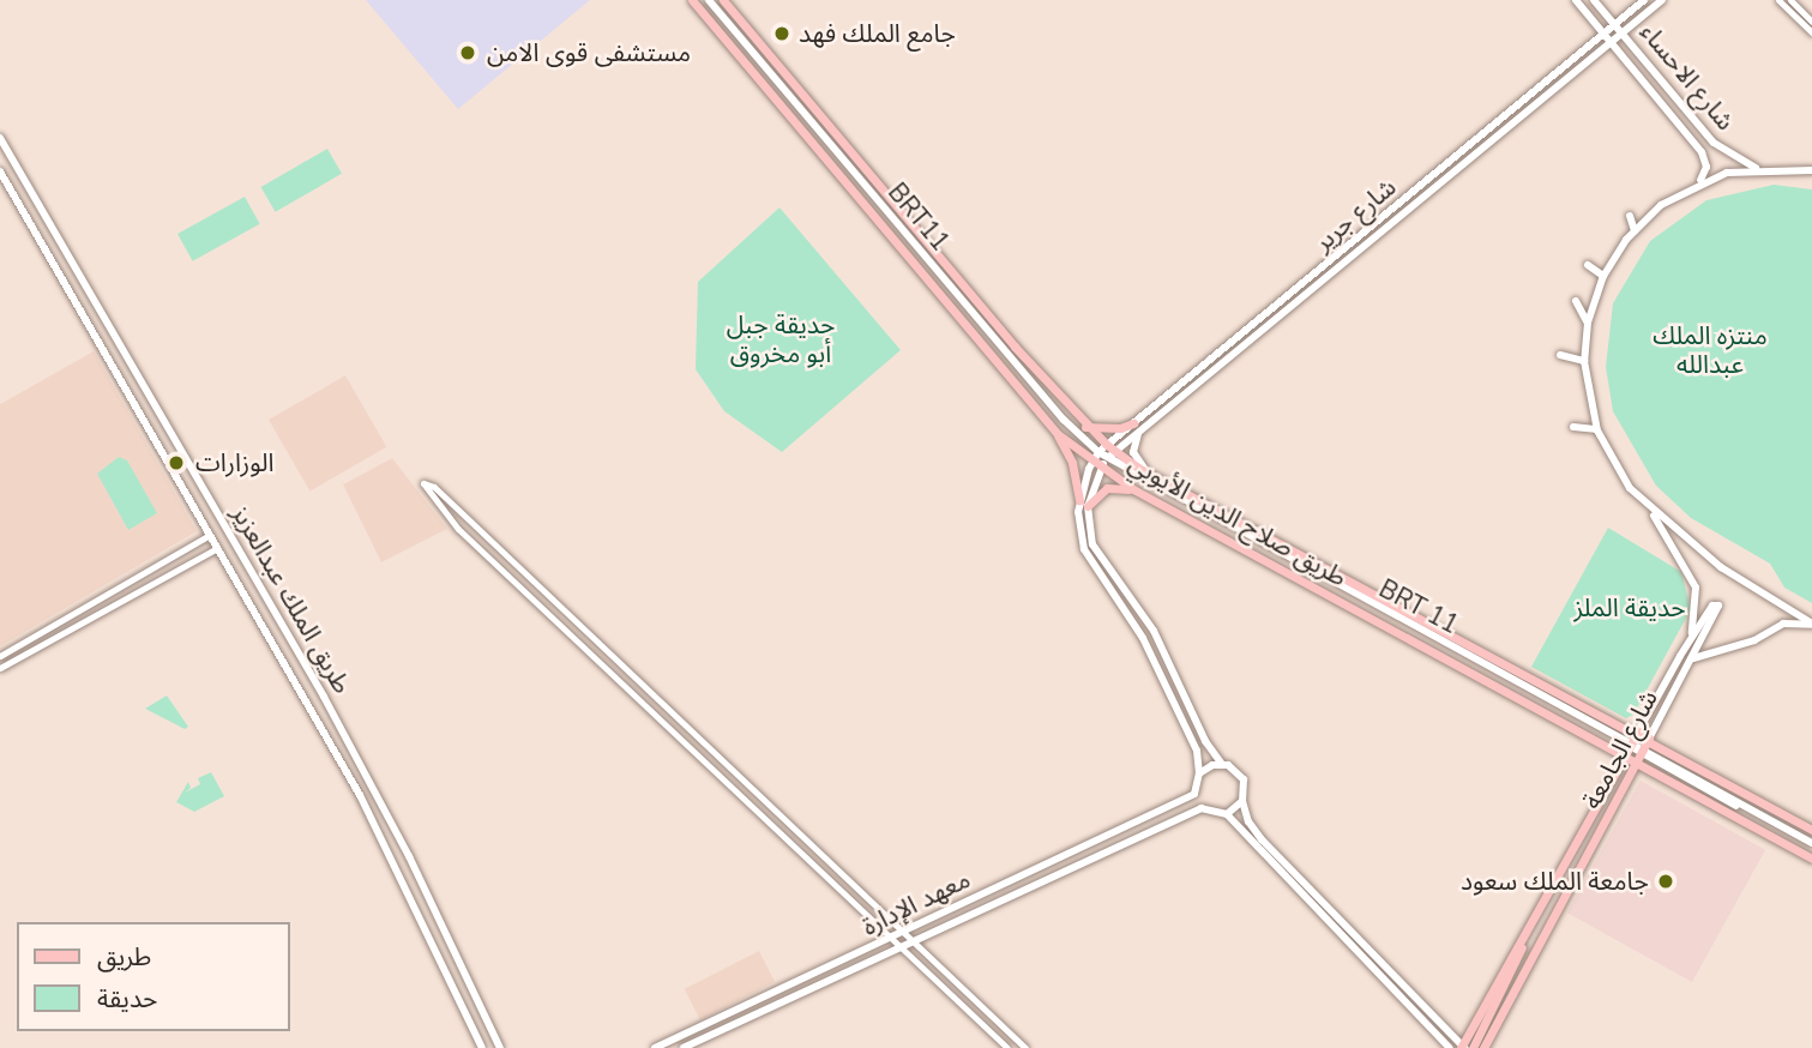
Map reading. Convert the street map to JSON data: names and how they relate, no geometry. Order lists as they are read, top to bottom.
{
  "streets": {
    "main road": [
      "شارع الاحساء",
      "شارع جرير",
      "BRT11",
      "طريق صلاح الدين الأيوبي",
      "طريق الملك عبدالعزيز",
      "BRT 11",
      "شارع الجامعة",
      "معهد الإدارة"
    ]
  },
  "crossings": [
    ["شارع الاحساء", "شارع جرير"],
    ["شارع جرير", "BRT11"],
    ["شارع جرير", "طريق صلاح الدين الأيوبي"],
    ["BRT11", "طريق صلاح الدين الأيوبي"],
    ["طريق صلاح الدين الأيوبي", "BRT 11"],
    ["طريق صلاح الدين الأيوبي", "شارع الجامعة"],
    ["BRT 11", "شارع الجامعة"]
  ],
  "parks": ["حديقة جبل أبو مخروق", "منتزه الملك عبدالله", "حديقة الملز"],
  "places": [
    "جامع الملك فهد",
    "مستشفى قوى الامن",
    "الوزارات",
    "جامعة الملك سعود"
  ],
  "legend": ["طريق", "حديقة"]
}
